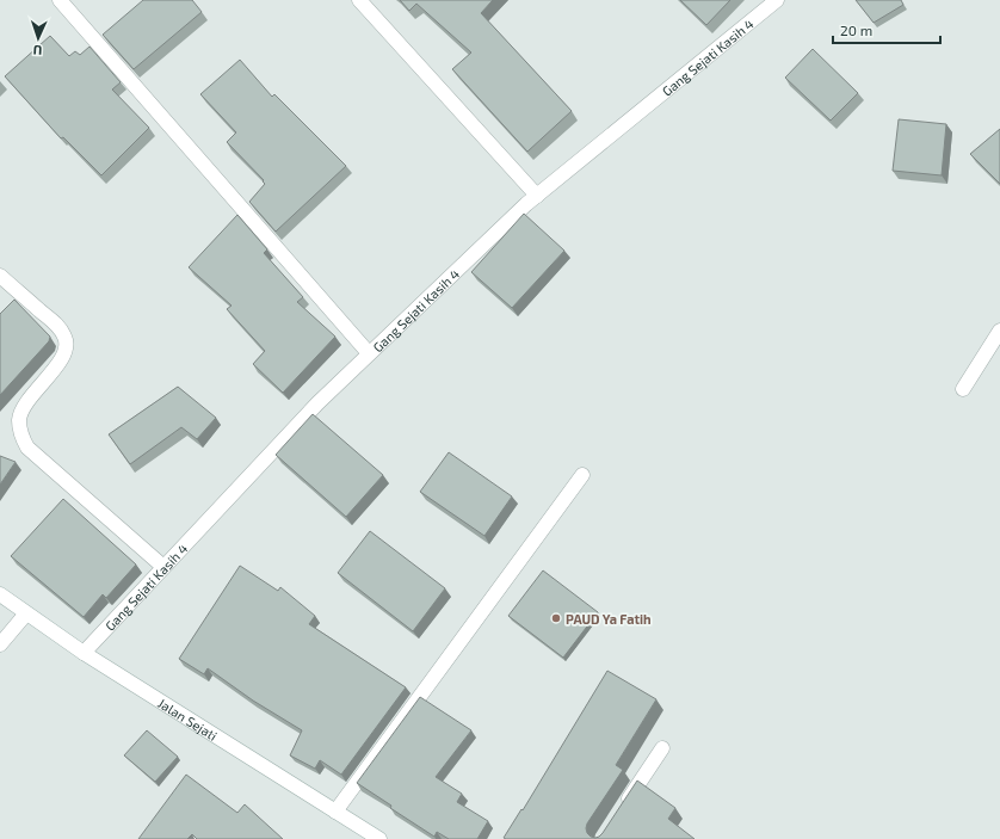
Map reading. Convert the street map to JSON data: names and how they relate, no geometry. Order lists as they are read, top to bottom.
{
  "streets": {
    "street": ["Gang Sejati Kasih 4", "Jalan Sejati"]
  },
  "crossings": [
    ["Gang Sejati Kasih 4", "Jalan Sejati"]
  ],
  "places": ["PAUD Ya Fatih"],
  "scale_bar": "20 m",
  "north": "bottom"
}
